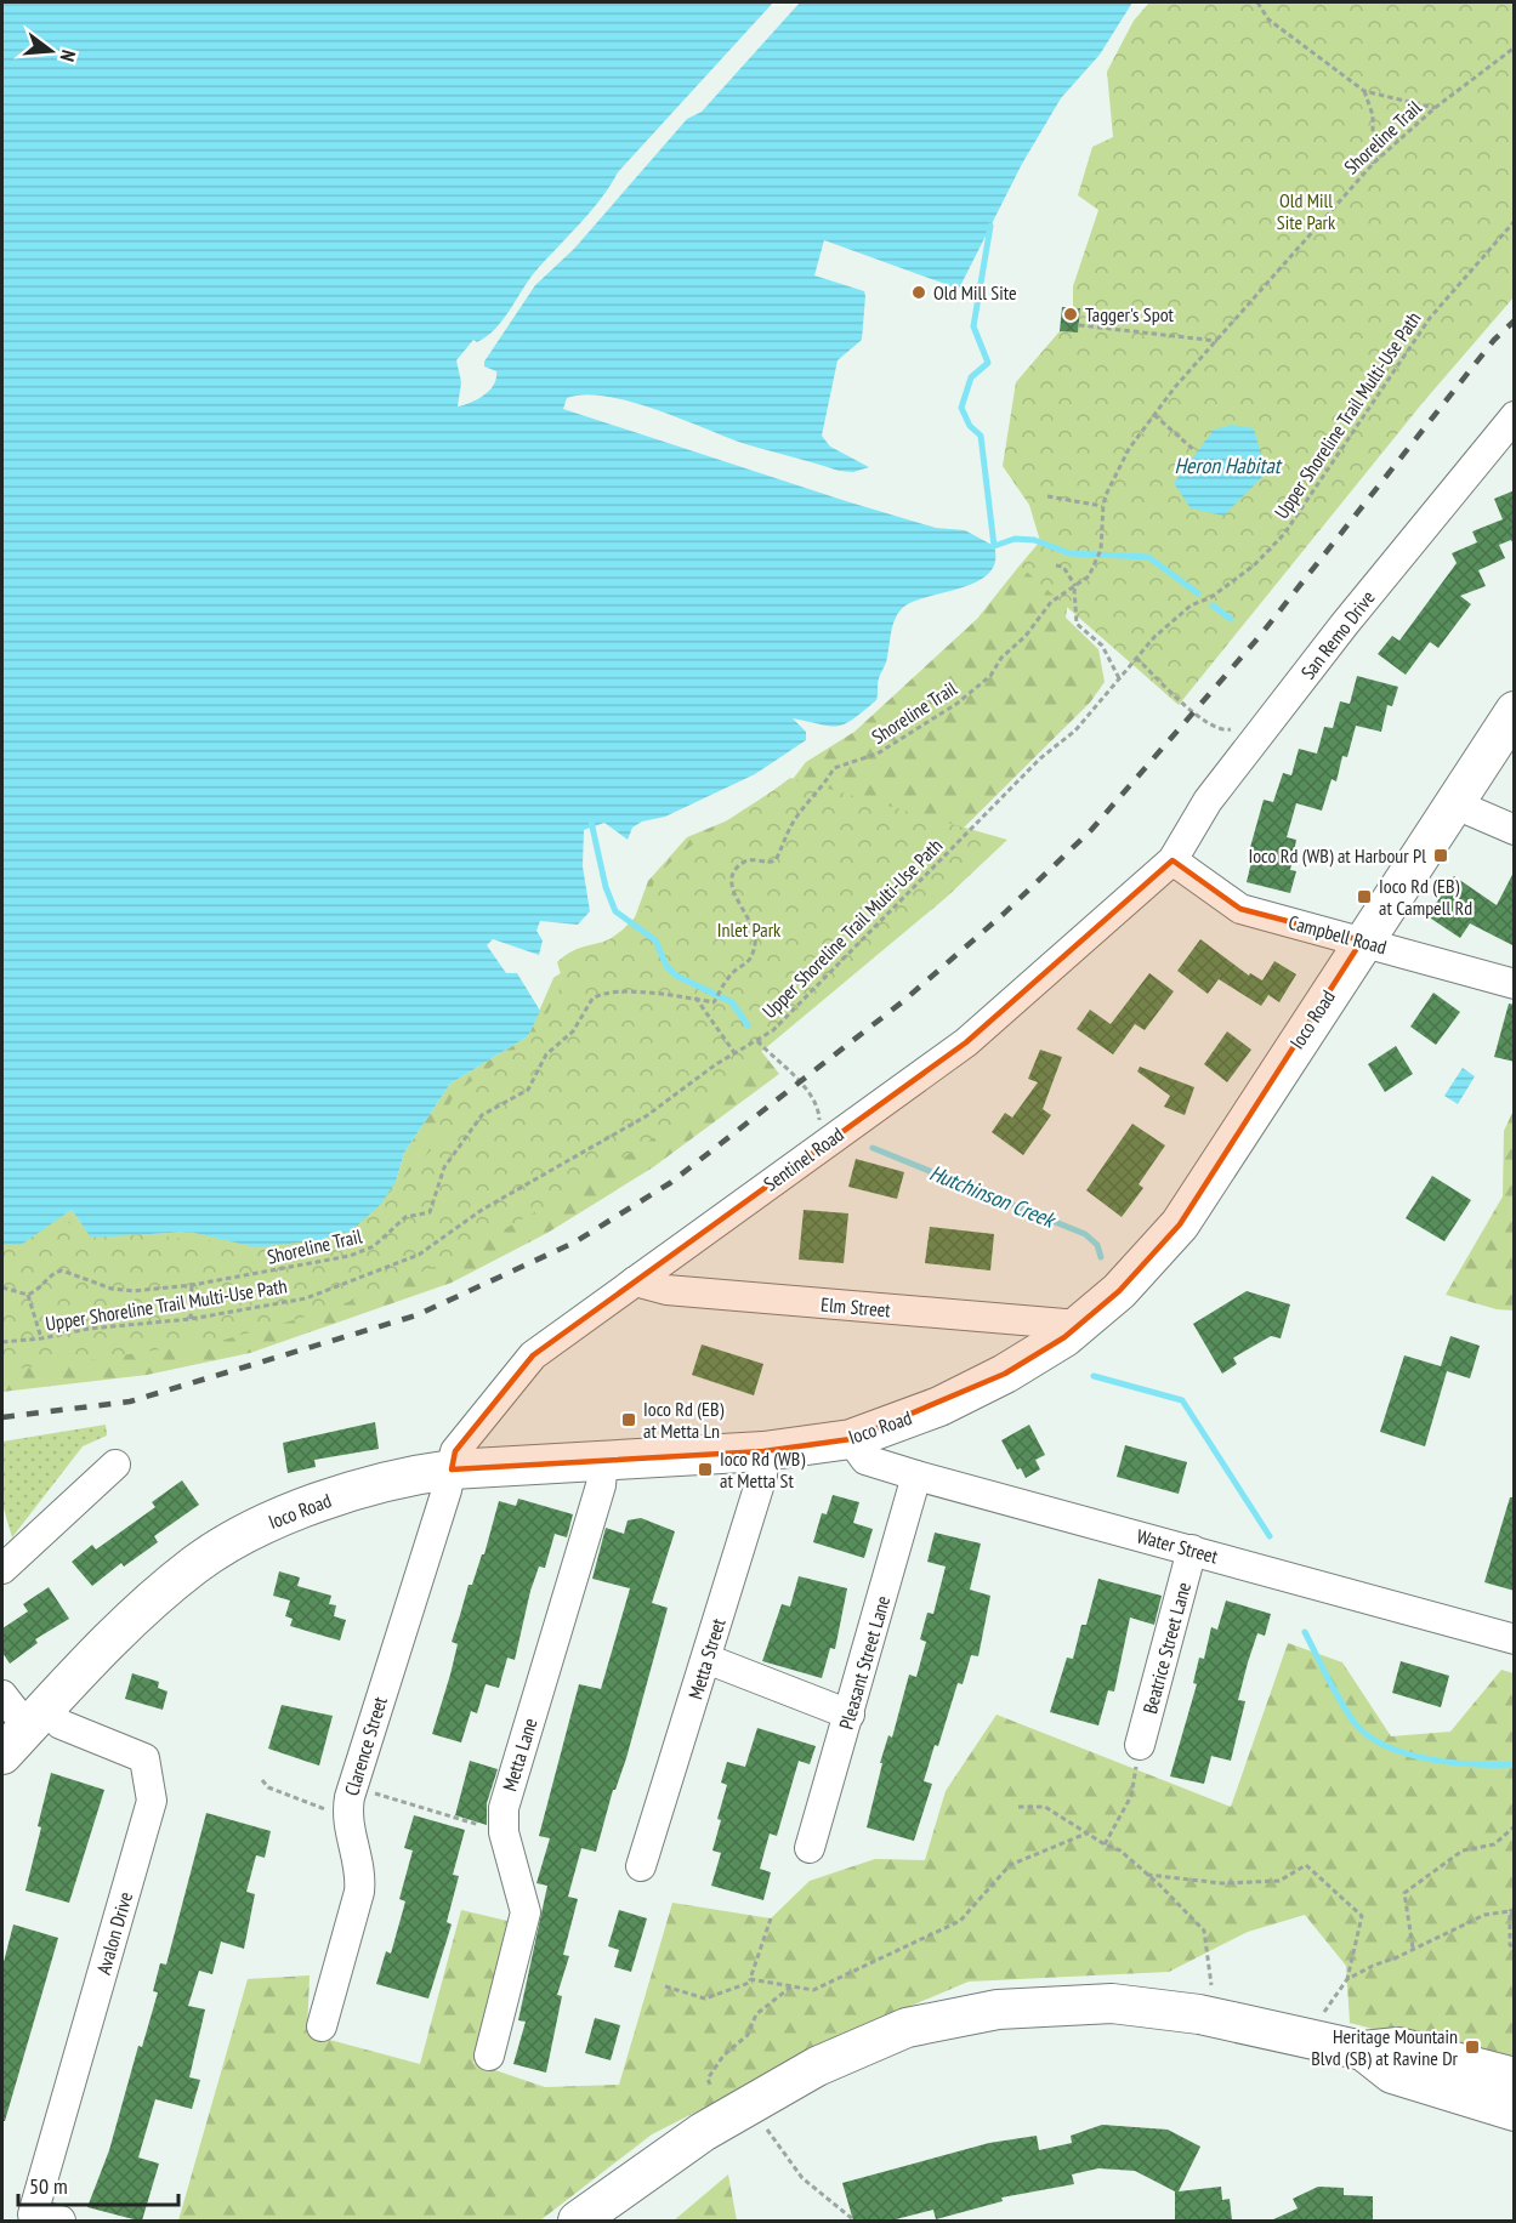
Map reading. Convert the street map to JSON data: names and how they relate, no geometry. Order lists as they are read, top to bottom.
{
  "streets": {
    "main road": ["Ioco Road"],
    "street": [
      "San Remo Drive",
      "Campbell Road",
      "Sentinel Road",
      "Elm Street",
      "Water Street",
      "Beatrice Street Lane",
      "Metta Street",
      "Pleasant Street Lane",
      "Clarence Street",
      "Metta Lane",
      "Avalon Drive"
    ],
    "path": ["Shoreline Trail", "Upper Shoreline Trail Multi-Use Path"]
  },
  "crossings": [
    ["San Remo Drive", "Campbell Road"],
    ["San Remo Drive", "Sentinel Road"],
    ["Campbell Road", "Ioco Road"],
    ["Campbell Road", "Sentinel Road"],
    ["Ioco Road", "Sentinel Road"],
    ["Ioco Road", "Elm Street"],
    ["Ioco Road", "Water Street"],
    ["Ioco Road", "Metta Street"],
    ["Ioco Road", "Clarence Street"],
    ["Ioco Road", "Metta Lane"],
    ["Ioco Road", "Avalon Drive"],
    ["Sentinel Road", "Elm Street"],
    ["Sentinel Road", "Clarence Street"],
    ["Water Street", "Beatrice Street Lane"],
    ["Water Street", "Pleasant Street Lane"]
  ],
  "water": ["Heron Habitat", "Hutchinson Creek"],
  "parks": ["Old Mill Site Park", "Inlet Park"],
  "places": {
    "other": ["Old Mill Site", "Tagger's Spot"],
    "transit": [
      "Ioco Rd (WB) at Harbour Pl",
      "Ioco Rd (EB) at Campell Rd",
      "Ioco Rd (EB) at Metta Ln",
      "Ioco Rd (WB) at Metta St",
      "Heritage Mountain Blvd (SB) at Ravine Dr"
    ]
  },
  "scale_bar": "50 m",
  "north": "right"
}
